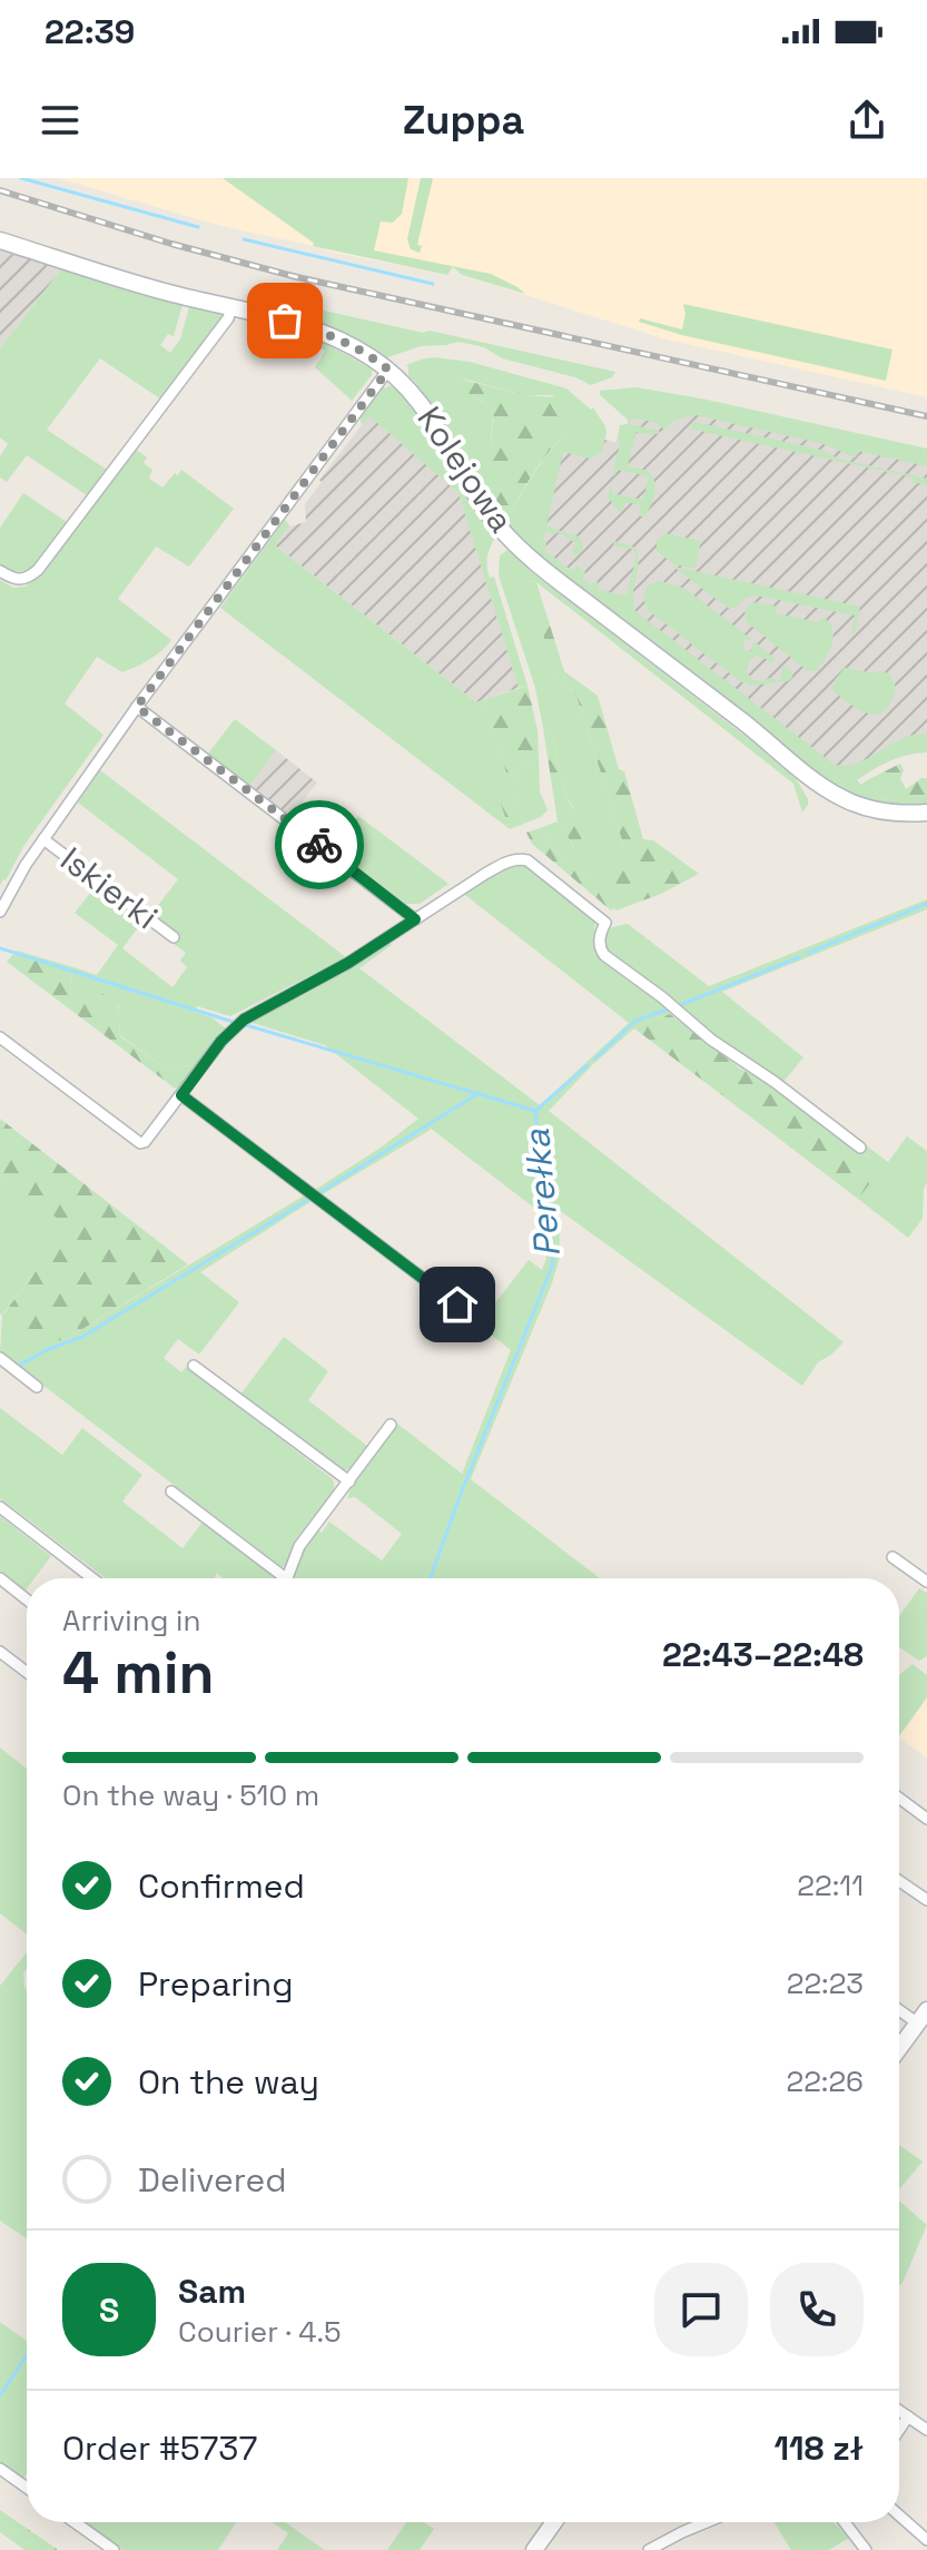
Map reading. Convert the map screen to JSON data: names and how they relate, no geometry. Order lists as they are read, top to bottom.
{
  "streets": {
    "street": ["Kolejowa", "Iskierki"]
  },
  "water": ["Perełka"],
  "page": {
    "status": "22:39",
    "header": "Zuppa",
    "heading": ["4 min", "Arriving in", "22:43–22:48"],
    "panel": [
      "Sam",
      "Courier · 4.5",
      "Order #5737",
      "118 zł"
    ],
    "bar": "On the way · 510 m",
    "list": [
      ["Confirmed", "22:11"],
      ["Preparing", "22:23"],
      ["On the way", "22:26"],
      "Delivered"
    ],
    "round": "S"
  }
}
